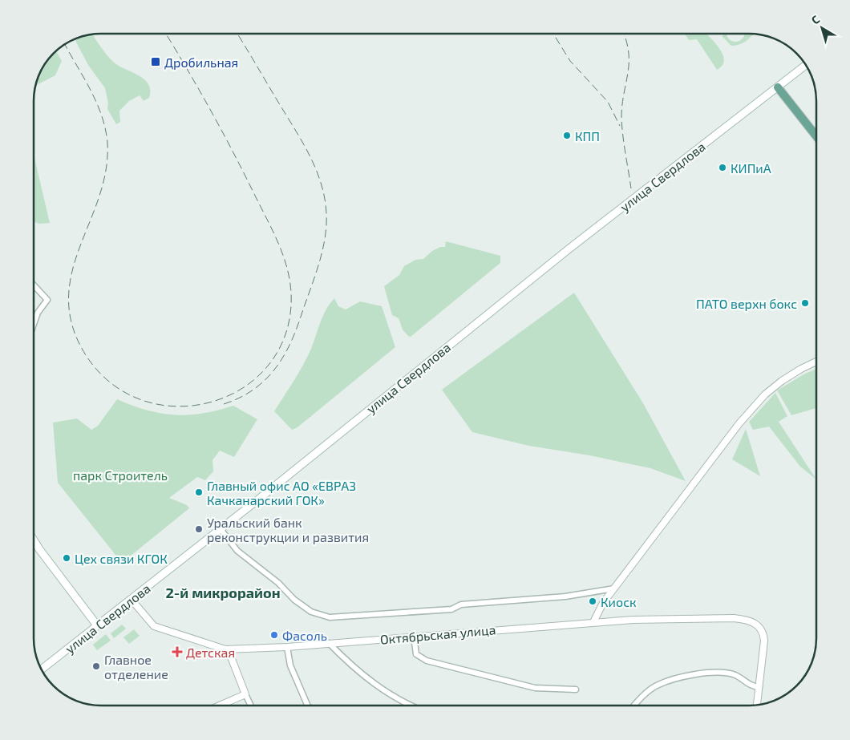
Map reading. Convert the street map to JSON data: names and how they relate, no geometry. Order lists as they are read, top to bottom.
{
  "streets": {
    "main road": ["улица Свердлова"],
    "street": ["Октябрьская улица"]
  },
  "crossings": [
    ["улица Свердлова", "Октябрьская улица"]
  ],
  "districts": ["2-й микрорайон"],
  "parks": ["парк Строитель"],
  "places": {
    "transit": ["Дробильная"],
    "other": [
      "КПП",
      "КИПиА",
      "ПАТО верхн бокс",
      "Главный офис АО «ЕВРАЗ Качканарский ГОК»",
      "Уральский банк реконструкции и развития",
      "Цех связи КГОК",
      "Киоск",
      "Фасоль",
      "Главное отделение"
    ],
    "health": ["Детская"]
  },
  "north": "top left"
}
